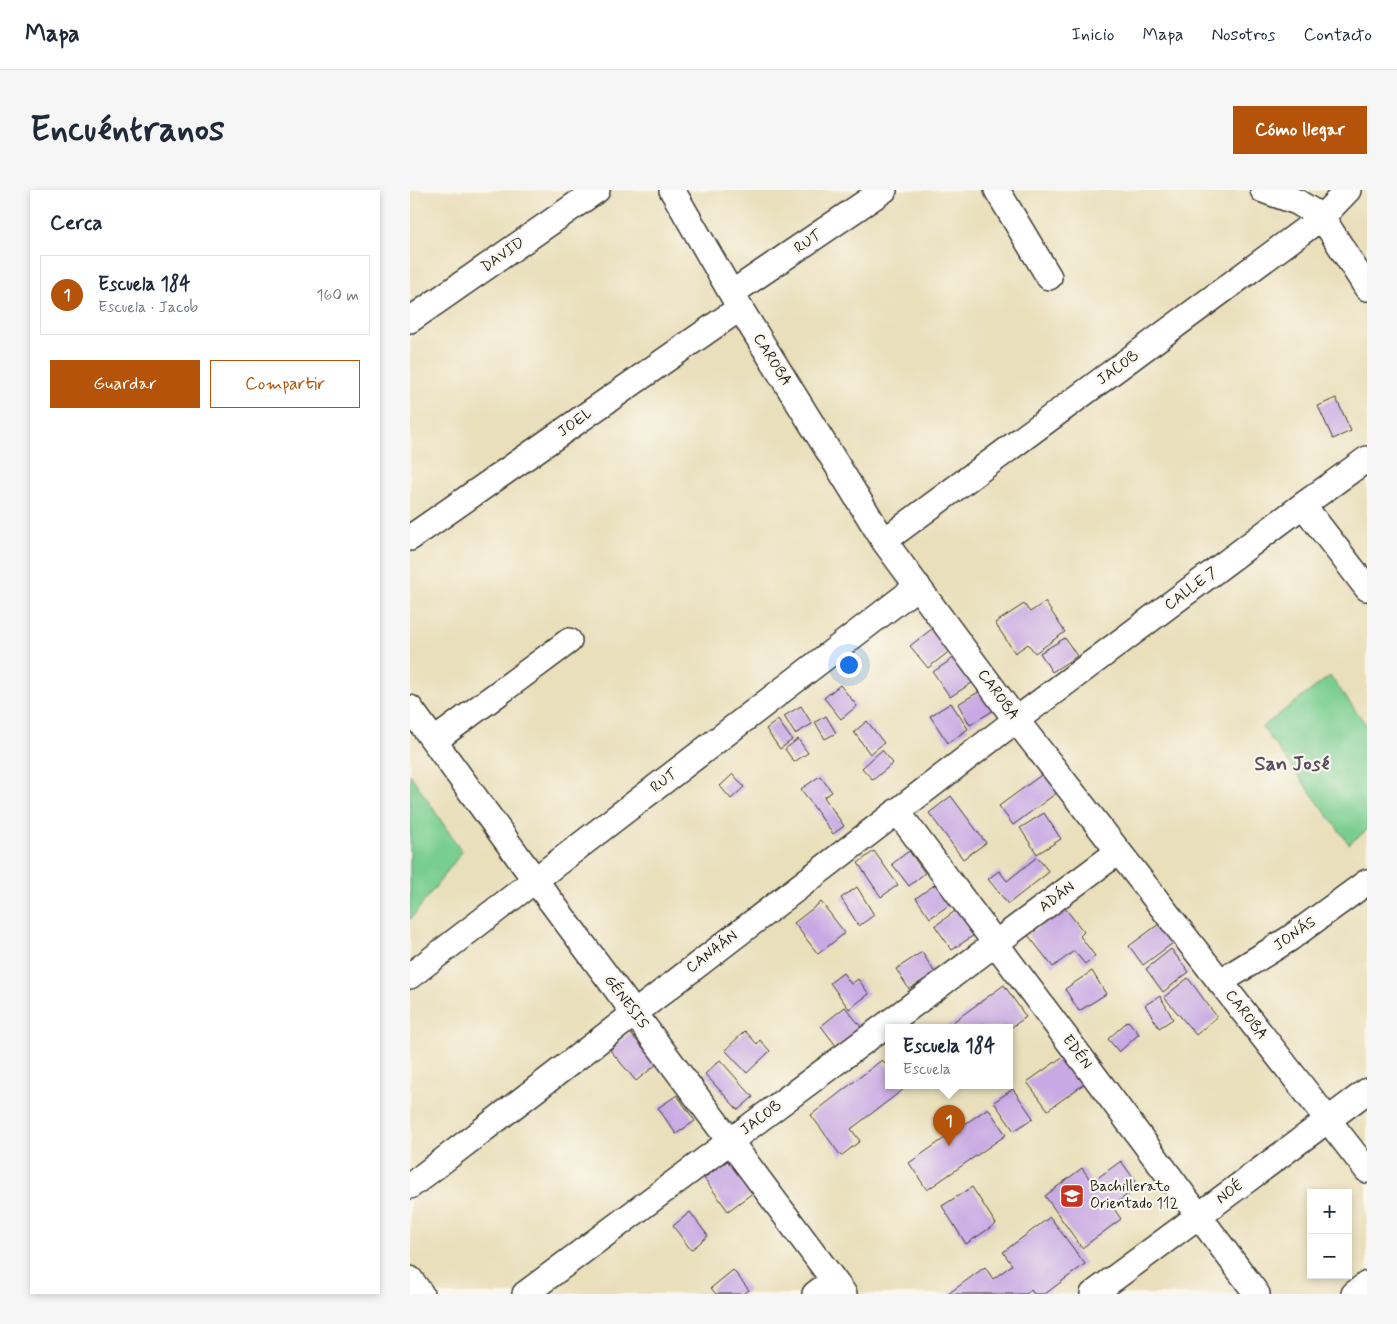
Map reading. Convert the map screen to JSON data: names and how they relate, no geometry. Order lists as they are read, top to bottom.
{
  "streets": {
    "street": [
      "RUT",
      "DAVID",
      "CAROBA",
      "JACOB",
      "JOEL",
      "CALLE 7",
      "ADÁN",
      "JONÁS",
      "CANAÁN",
      "GÉNESIS",
      "EDÉN",
      "NOÉ"
    ]
  },
  "crossings": [
    ["RUT", "CAROBA"],
    ["RUT", "JOEL"],
    ["RUT", "GÉNESIS"],
    ["CAROBA", "JACOB"],
    ["CAROBA", "JOEL"],
    ["CAROBA", "CALLE 7"],
    ["CAROBA", "ADÁN"],
    ["CAROBA", "JONÁS"],
    ["CAROBA", "CANAÁN"],
    ["CAROBA", "NOÉ"],
    ["JACOB", "ADÁN"],
    ["JACOB", "GÉNESIS"],
    ["JACOB", "EDÉN"],
    ["CALLE 7", "CANAÁN"],
    ["ADÁN", "EDÉN"],
    ["CANAÁN", "GÉNESIS"],
    ["CANAÁN", "EDÉN"],
    ["EDÉN", "NOÉ"]
  ],
  "districts": ["San José"],
  "places": {
    "school or university": ["Bachillerato Orientado 112"]
  },
  "page": {
    "header": "Mapa",
    "nav": [
      "Inicio",
      "Mapa",
      "Nosotros",
      "Contacto"
    ],
    "buttons": [
      "Cómo llegar",
      ["Guardar", "Compartir"]
    ],
    "title": "Encuéntranos",
    "heading": "Cerca",
    "list": [
      {
        "mark": "1",
        "name": "Escuela 184",
        "note": "Escuela · Jacob",
        "value": "160 m"
      }
    ],
    "popup": ["Escuela 184", "Escuela"],
    "pins": "1",
    "map_buttons": ["+", "−"]
  }
}
